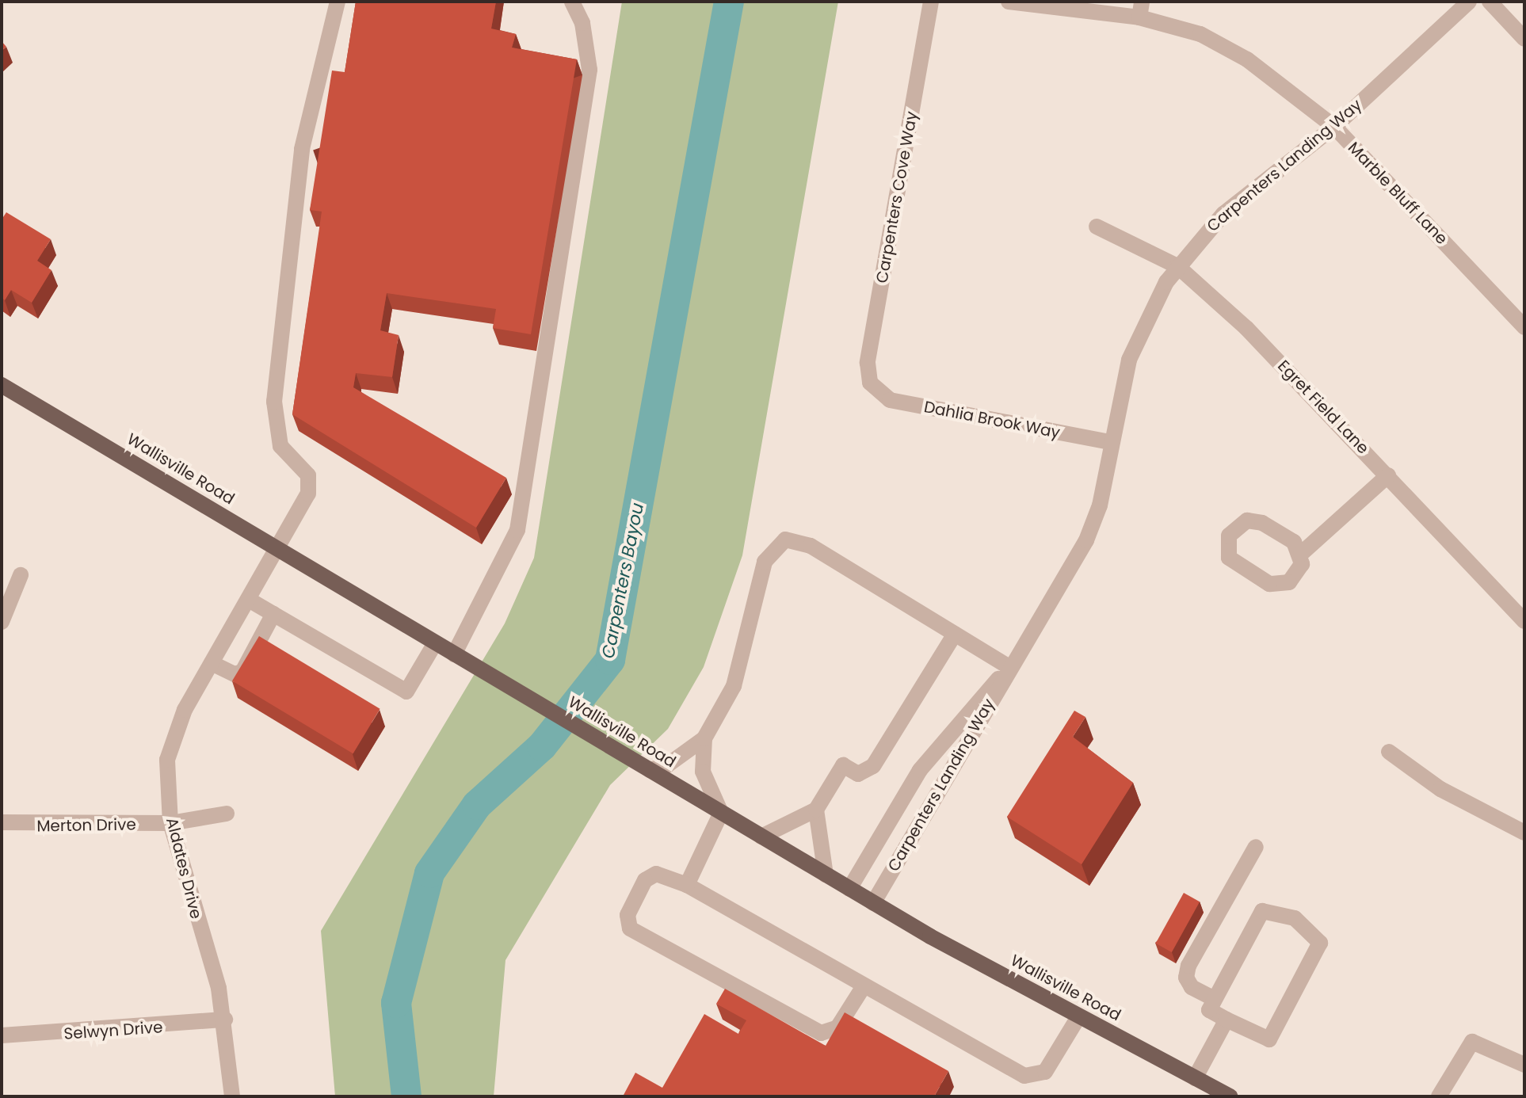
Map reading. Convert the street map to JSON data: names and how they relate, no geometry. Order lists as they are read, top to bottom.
{
  "streets": {
    "main road": ["Wallisville Road"],
    "street": [
      "Carpenters Landing Way",
      "Marble Bluff Lane",
      "Carpenters Cove Way",
      "Egret Field Lane",
      "Dahlia Brook Way",
      "Merton Drive",
      "Aldates Drive",
      "Selwyn Drive"
    ]
  },
  "crossings": [
    ["Carpenters Landing Way", "Marble Bluff Lane"],
    ["Carpenters Landing Way", "Egret Field Lane"],
    ["Carpenters Landing Way", "Dahlia Brook Way"],
    ["Carpenters Landing Way", "Wallisville Road"],
    ["Carpenters Cove Way", "Dahlia Brook Way"],
    ["Wallisville Road", "Aldates Drive"],
    ["Merton Drive", "Aldates Drive"],
    ["Aldates Drive", "Selwyn Drive"]
  ],
  "water": ["Carpenters Bayou"]
}
